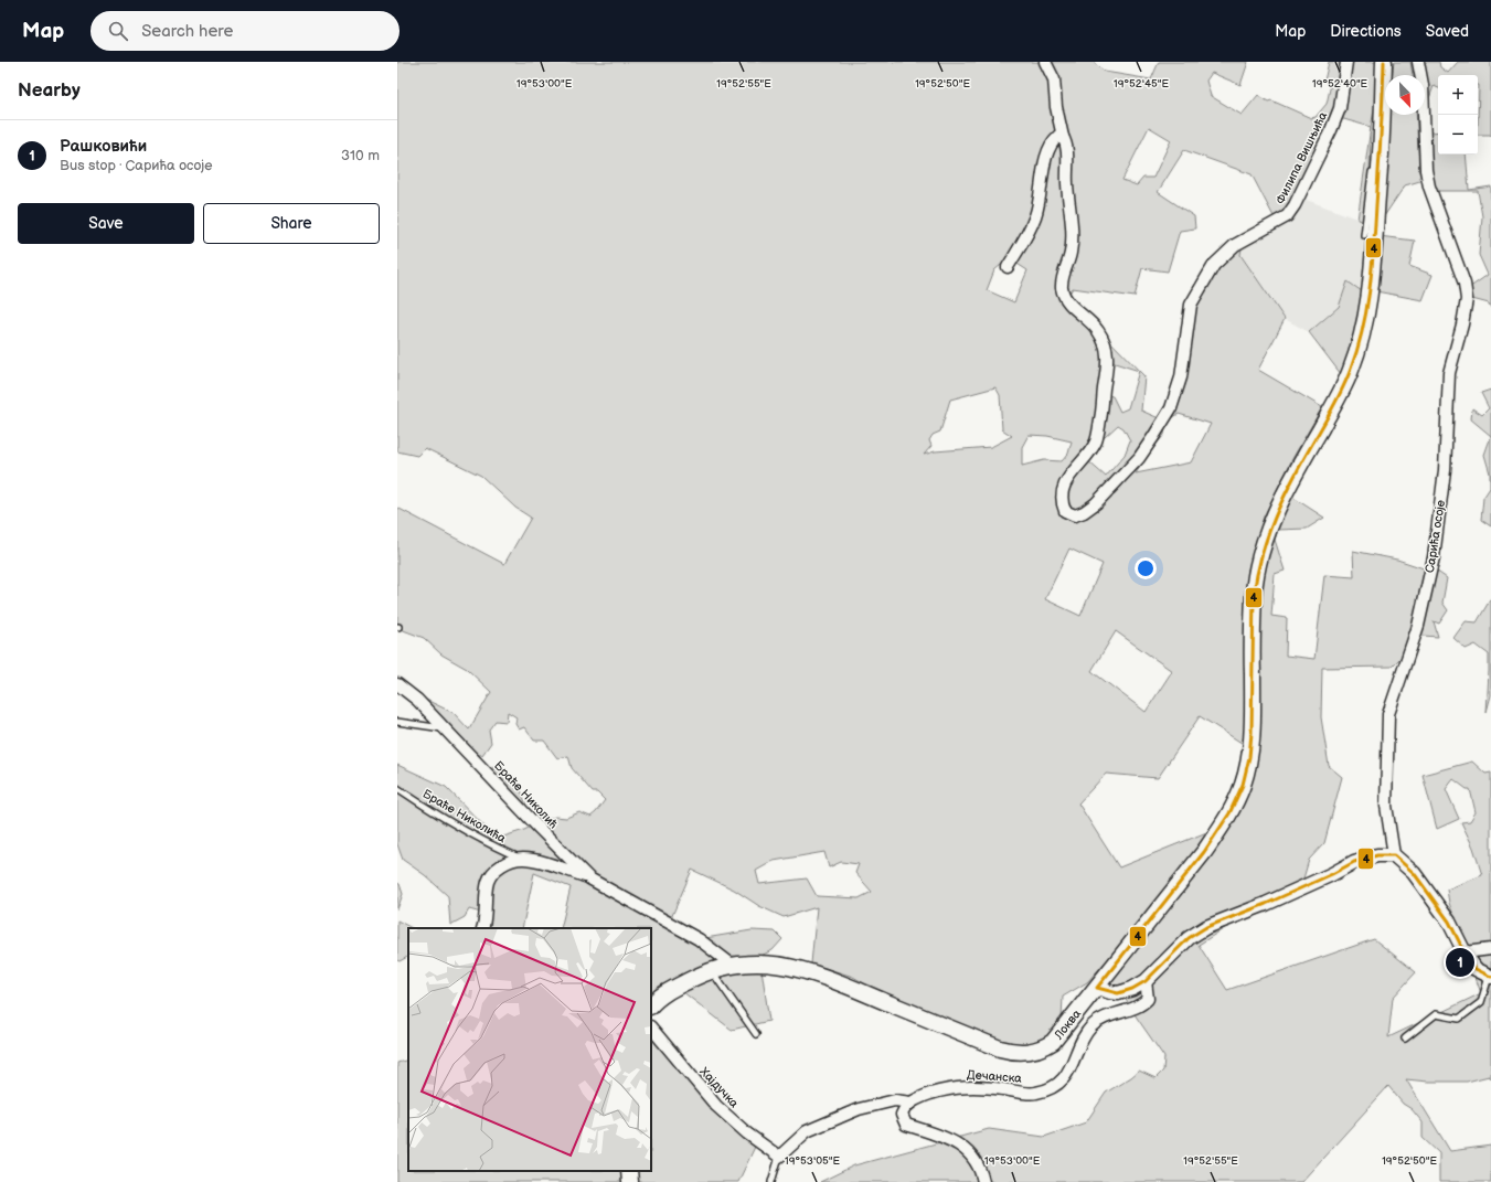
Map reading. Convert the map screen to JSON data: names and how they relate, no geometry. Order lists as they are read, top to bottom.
{
  "streets": {
    "main road": ["Локва"],
    "street": [
      "Филипа Вишњића",
      "Сарића осоје",
      "Браће Николић",
      "Дечанска",
      "Хајдучка"
    ],
    "lane": ["Браће Николића"]
  },
  "crossings": [
    ["Браће Николић", "Браће Николића"],
    ["Браће Николић", "Локва"]
  ],
  "lines": ["transit line 4"],
  "north": "bottom right",
  "page": {
    "header": "Map",
    "search": "Search here",
    "nav": ["Map", "Directions", "Saved"],
    "heading": "Nearby",
    "map_buttons": ["+", "−"],
    "list": [
      {
        "mark": "1",
        "name": "Рашковићи",
        "note": "Bus stop · Сарића осоје",
        "value": "310 m"
      }
    ],
    "buttons": ["Save", "Share"],
    "pins": "1"
  },
  "coordinates": [
    "19°53'00\"E",
    "19°52'55\"E",
    "19°52'50\"E",
    "19°52'45\"E",
    "19°52'40\"E",
    "19°53'05\"E"
  ]
}
